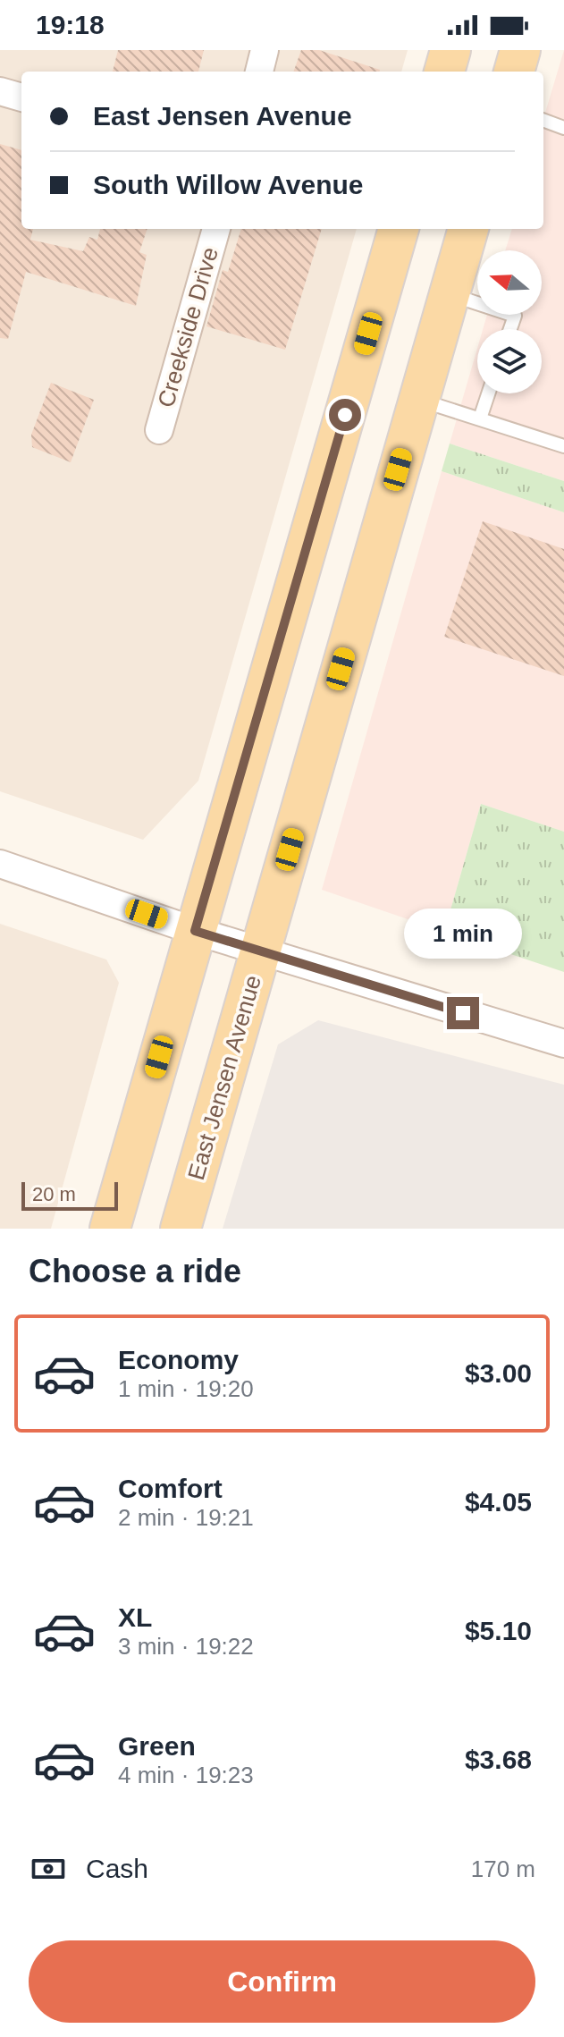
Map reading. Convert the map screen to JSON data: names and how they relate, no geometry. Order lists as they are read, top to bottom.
{
  "streets": {
    "main road": ["East Jensen Avenue"],
    "street": ["Creekside Drive"]
  },
  "scale_bar": "20 m",
  "north": "left",
  "page": {
    "status": "19:18",
    "banner": ["East Jensen Avenue", "South Willow Avenue"],
    "bubble": "1 min",
    "scale": "20 m",
    "heading": "Choose a ride",
    "list": [
      {
        "name": "Economy",
        "note": "1 min · 19:20",
        "value": "$3.00"
      },
      {
        "name": "Comfort",
        "note": "2 min · 19:21",
        "value": "$4.05"
      },
      {
        "name": "XL",
        "note": "3 min · 19:22",
        "value": "$5.10"
      },
      {
        "name": "Green",
        "note": "4 min · 19:23",
        "value": "$3.68"
      }
    ],
    "pay": ["Cash", "170 m"],
    "buttons": "Confirm"
  }
}
